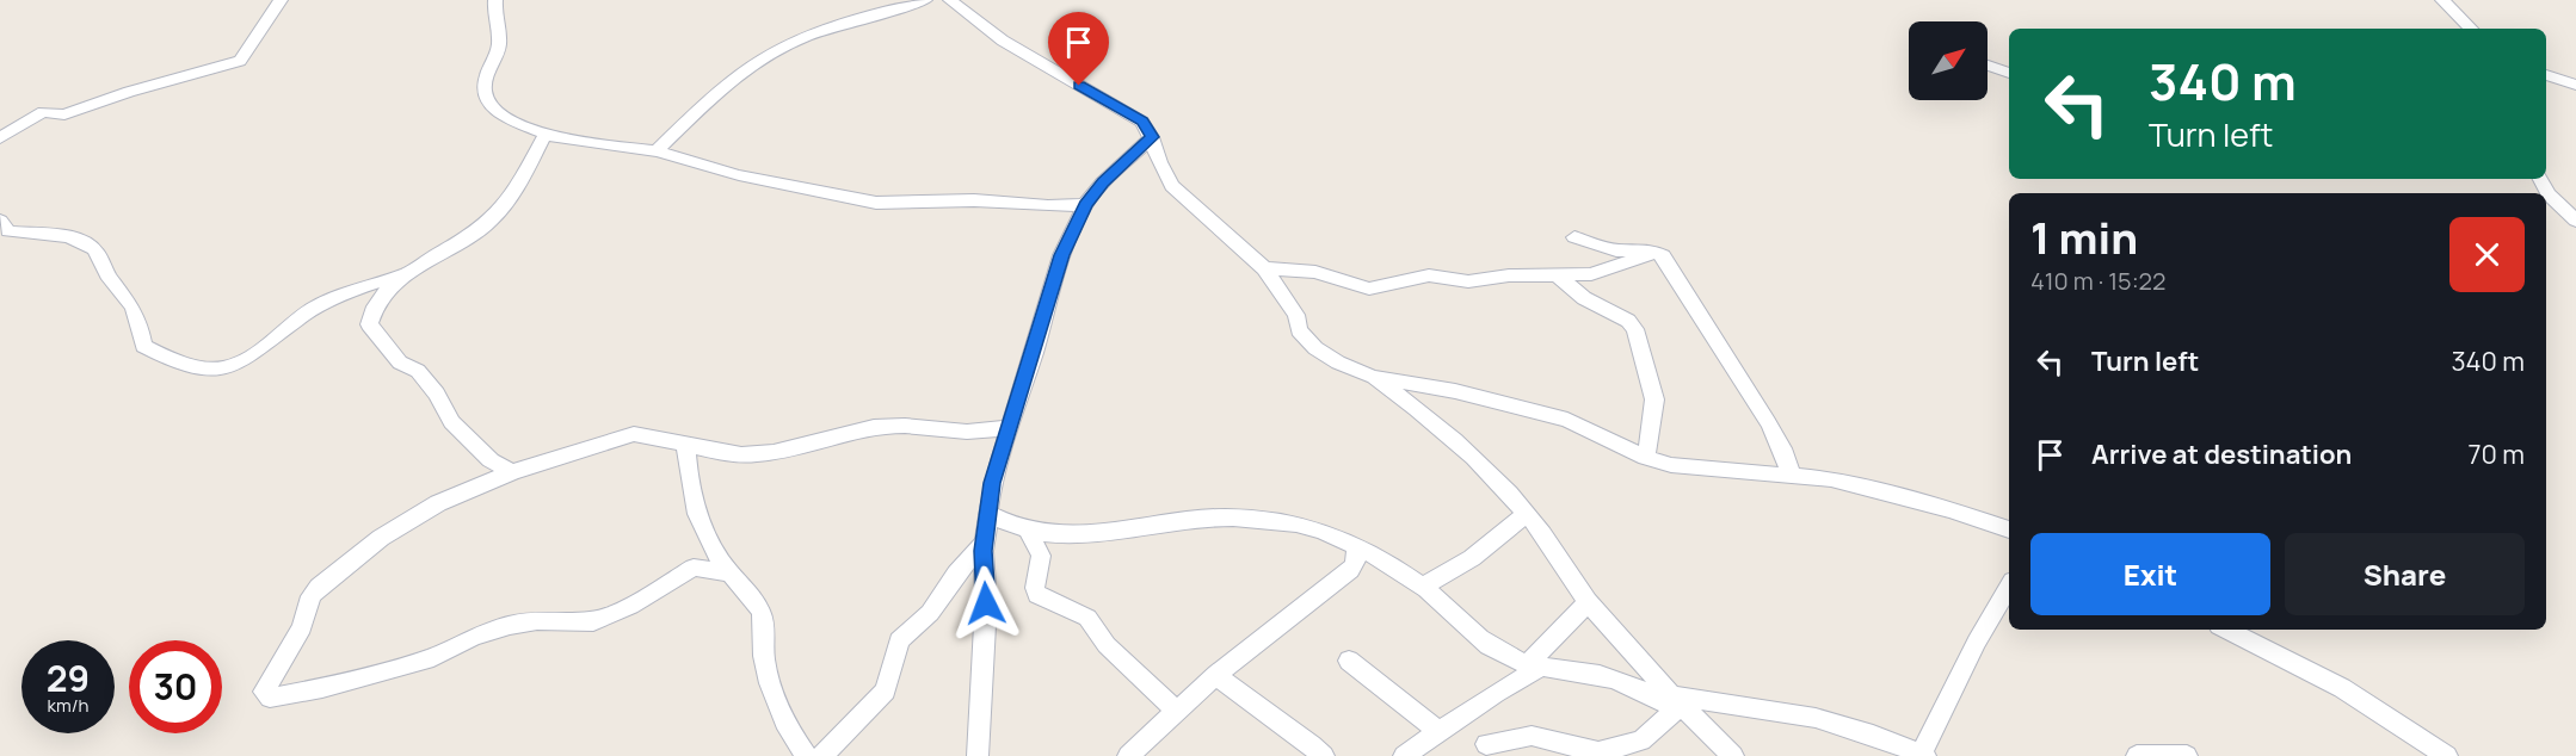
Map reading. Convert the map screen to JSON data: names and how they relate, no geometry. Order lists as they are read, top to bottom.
{
  "north": "top right",
  "page": {
    "turn": ["340 m", "Turn left"],
    "heading": ["1 min", "410 m · 15:22"],
    "list": [
      {
        "name": "Turn left",
        "value": "340 m"
      },
      {
        "name": "Arrive at destination",
        "value": "70 m"
      }
    ],
    "buttons": ["Exit", "Share"],
    "speed": "29 km/h",
    "limit": "30"
  }
}
